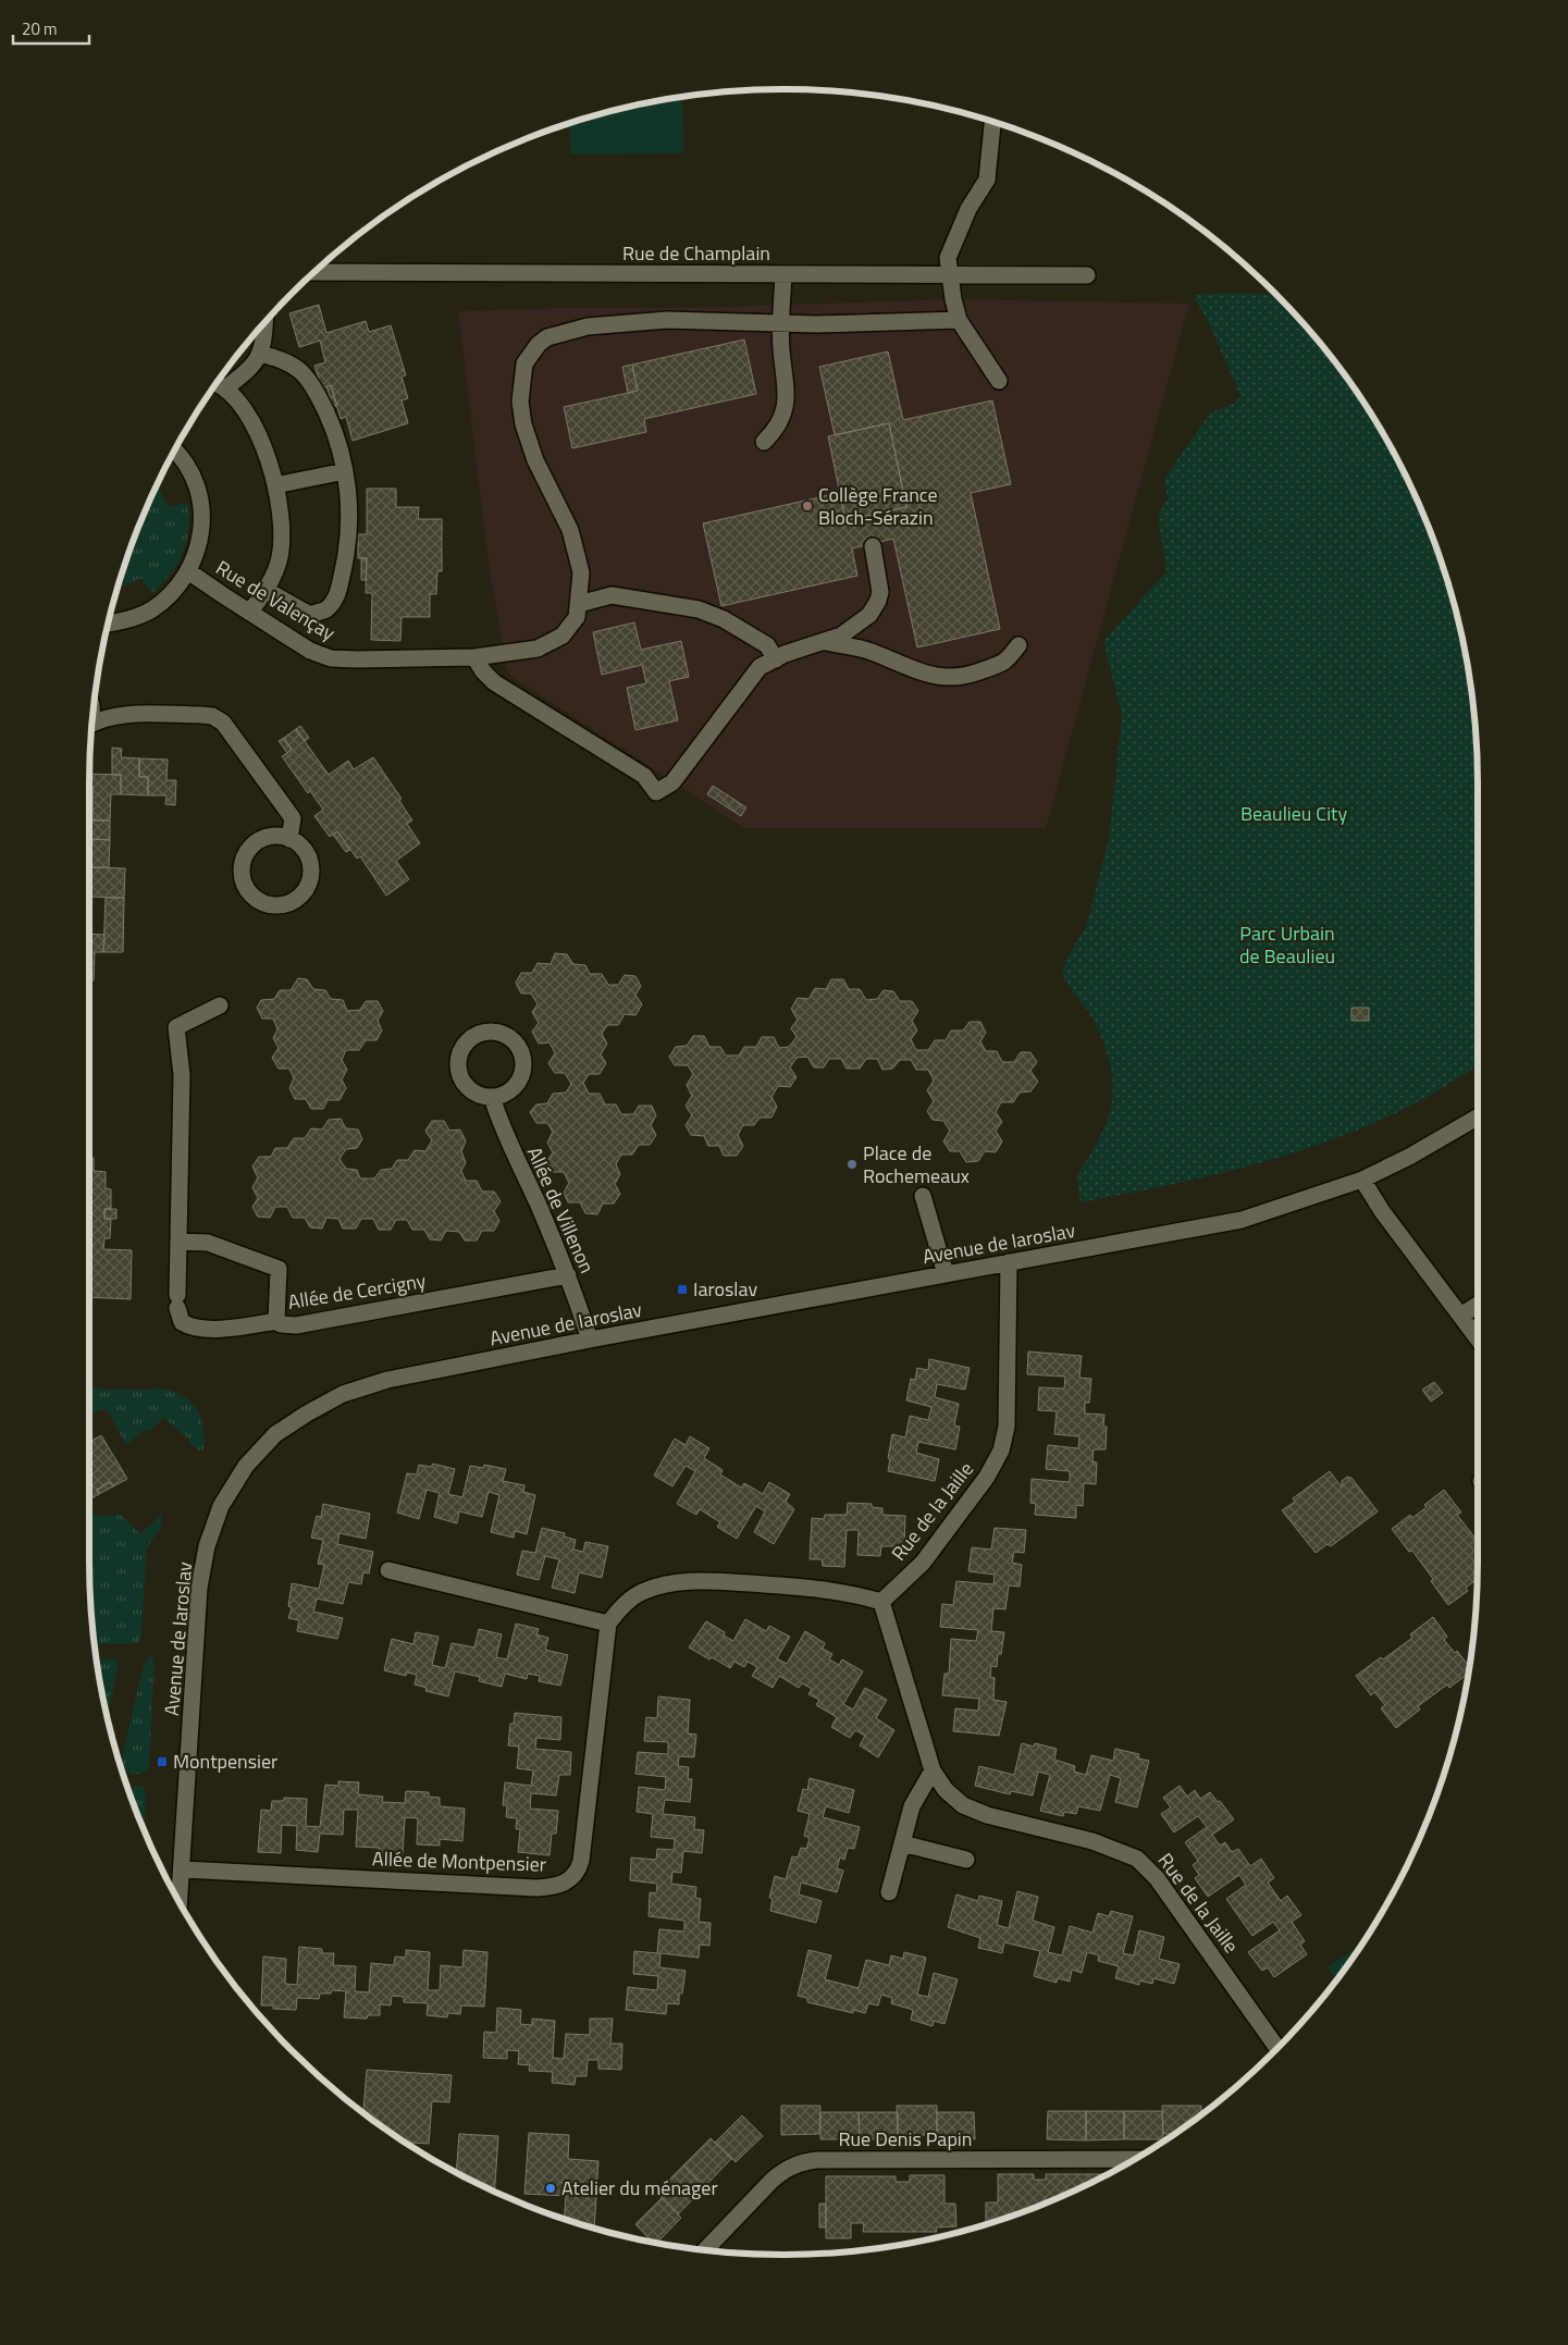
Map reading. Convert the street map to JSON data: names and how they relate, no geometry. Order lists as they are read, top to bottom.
{
  "streets": {
    "street": [
      "Rue de Champlain",
      "Rue de Valençay",
      "Allée de Villenon",
      "Avenue de Iaroslav",
      "Allée de Cercigny",
      "Rue de la Jaille",
      "Allée de Montpensier",
      "Rue Denis Papin"
    ]
  },
  "crossings": [
    ["Allée de Villenon", "Avenue de Iaroslav"],
    ["Allée de Villenon", "Allée de Cercigny"],
    ["Avenue de Iaroslav", "Rue de la Jaille"],
    ["Avenue de Iaroslav", "Allée de Montpensier"]
  ],
  "parks": ["Beaulieu City", "Parc Urbain de Beaulieu"],
  "places": {
    "other": ["Collège France Bloch-Sérazin", "Place de Rochemeaux", "Atelier du ménager"],
    "transit": ["Iaroslav", "Montpensier"]
  },
  "scale_bar": "20 m"
}
